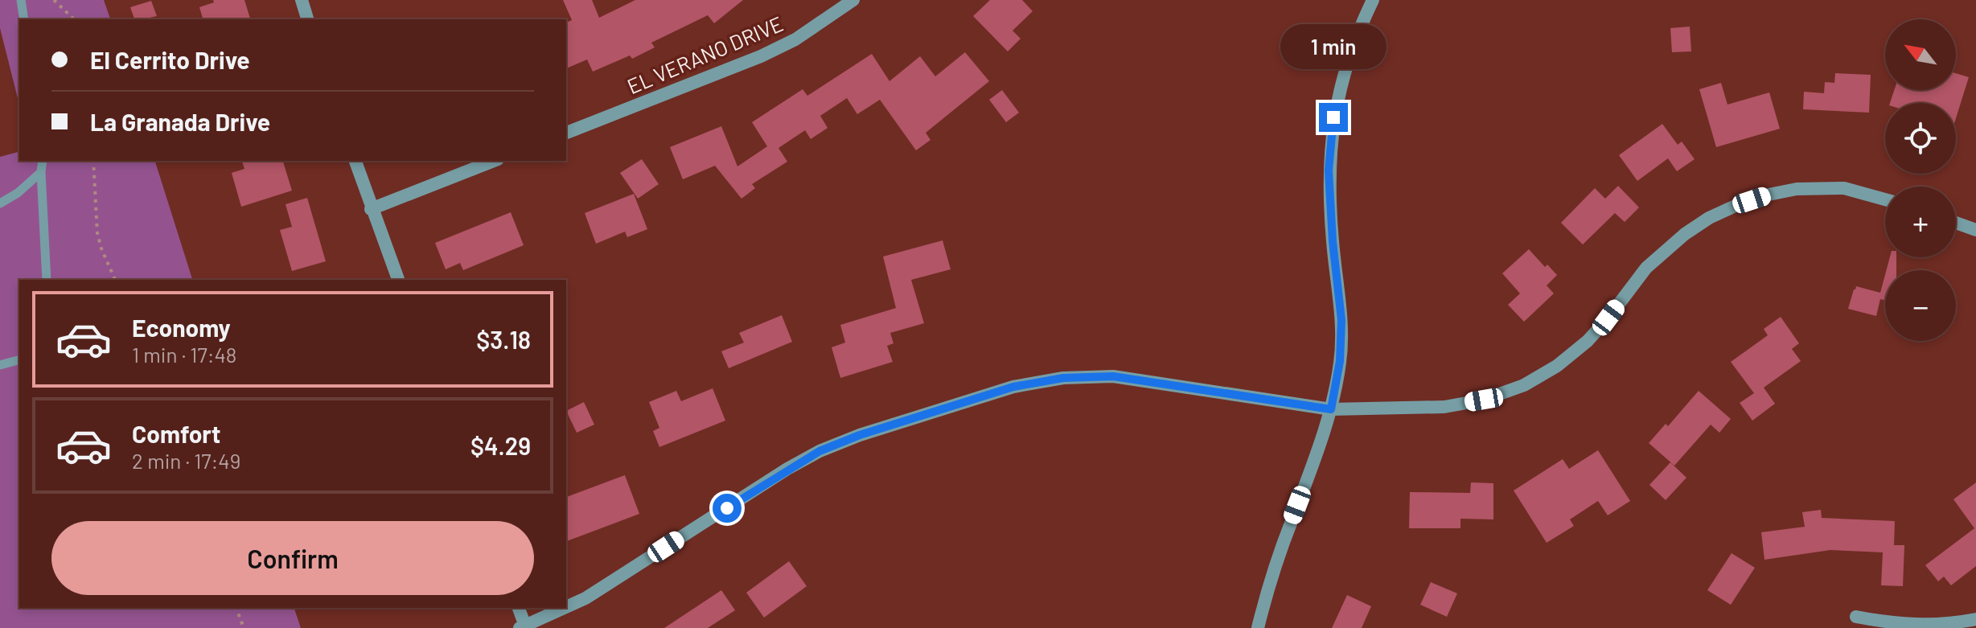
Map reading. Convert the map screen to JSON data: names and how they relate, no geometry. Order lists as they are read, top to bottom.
{
  "streets": {
    "street": ["EL VERANO DRIVE"]
  },
  "north": "top left",
  "page": {
    "map_buttons": ["+", "−"],
    "banner": ["El Cerrito Drive", "La Granada Drive"],
    "bubble": "1 min",
    "list": [
      {
        "name": "Economy",
        "note": "1 min · 17:48",
        "value": "$3.18"
      },
      {
        "name": "Comfort",
        "note": "2 min · 17:49",
        "value": "$4.29"
      }
    ],
    "buttons": "Confirm"
  }
}
